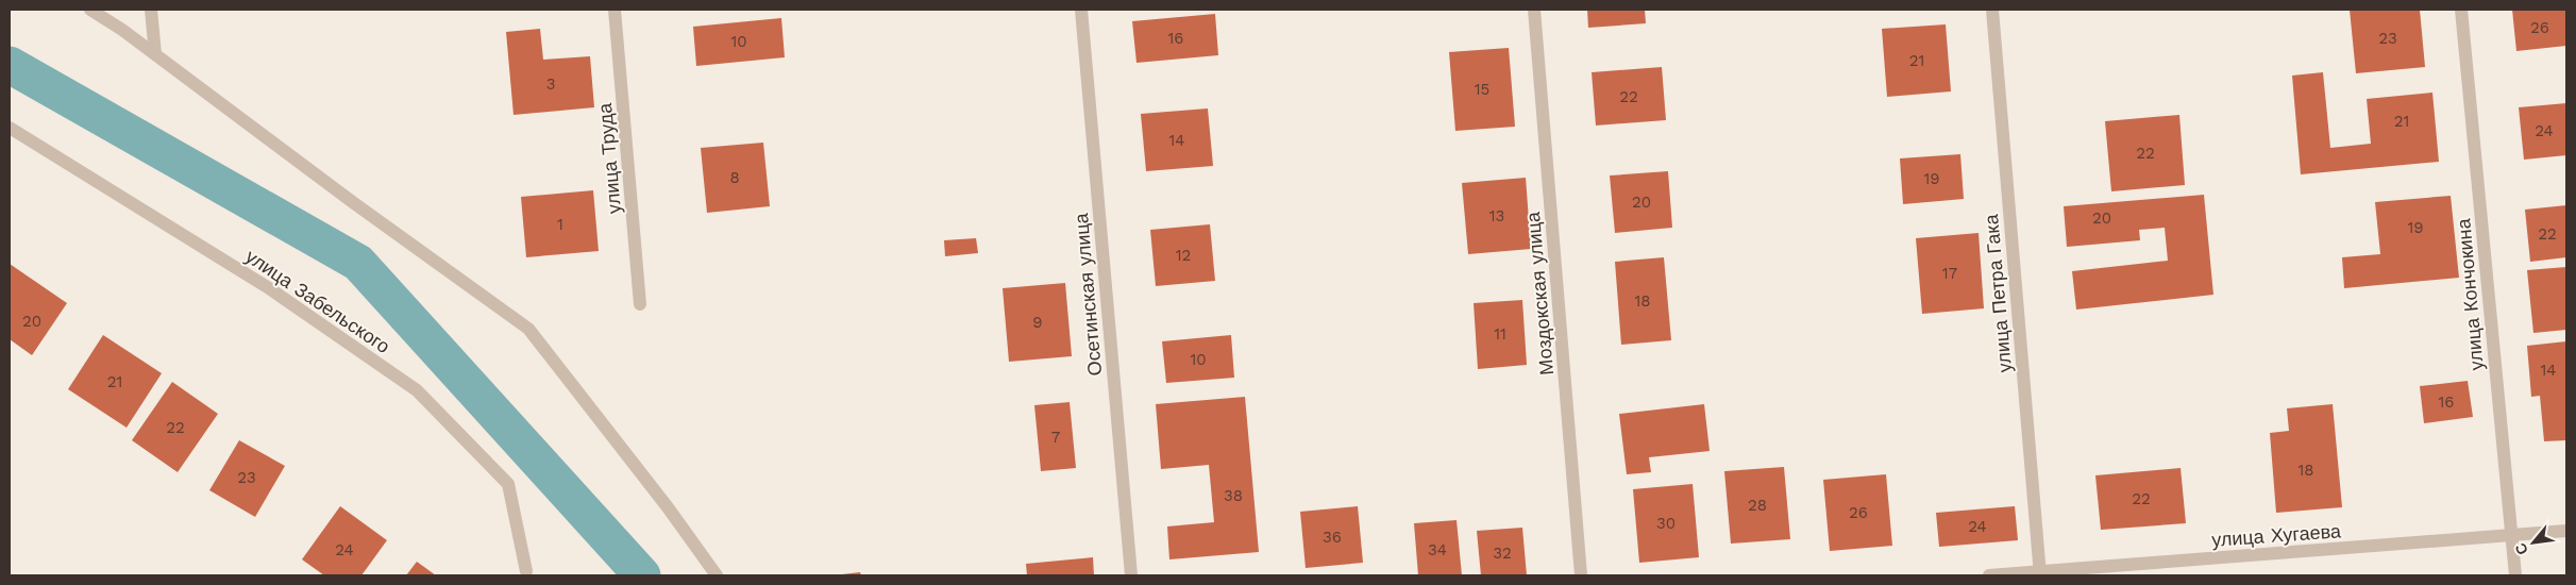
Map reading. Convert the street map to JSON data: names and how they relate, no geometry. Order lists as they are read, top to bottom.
{
  "streets": {
    "street": [
      "улица Труда",
      "Моздокская улица",
      "улица Петра Гака",
      "Осетинская улица",
      "улица Кончокина",
      "улица Забельского",
      "улица Хугаева"
    ]
  },
  "crossings": [
    ["улица Петра Гака", "улица Хугаева"],
    ["улица Кончокина", "улица Хугаева"]
  ],
  "house_numbers": [
    "26",
    "16",
    "23",
    "10",
    "21",
    "3",
    "15",
    "22",
    "21",
    "24",
    "14",
    "22",
    "8",
    "19",
    "20",
    "13",
    "20",
    "1",
    "19",
    "22",
    "12",
    "17",
    "18",
    "20",
    "9",
    "11",
    "10",
    "14",
    "21",
    "16",
    "22",
    "7",
    "18",
    "23",
    "38",
    "22",
    "28",
    "26",
    "30",
    "24",
    "36",
    "24",
    "34",
    "32"
  ],
  "north": "bottom left"
}
